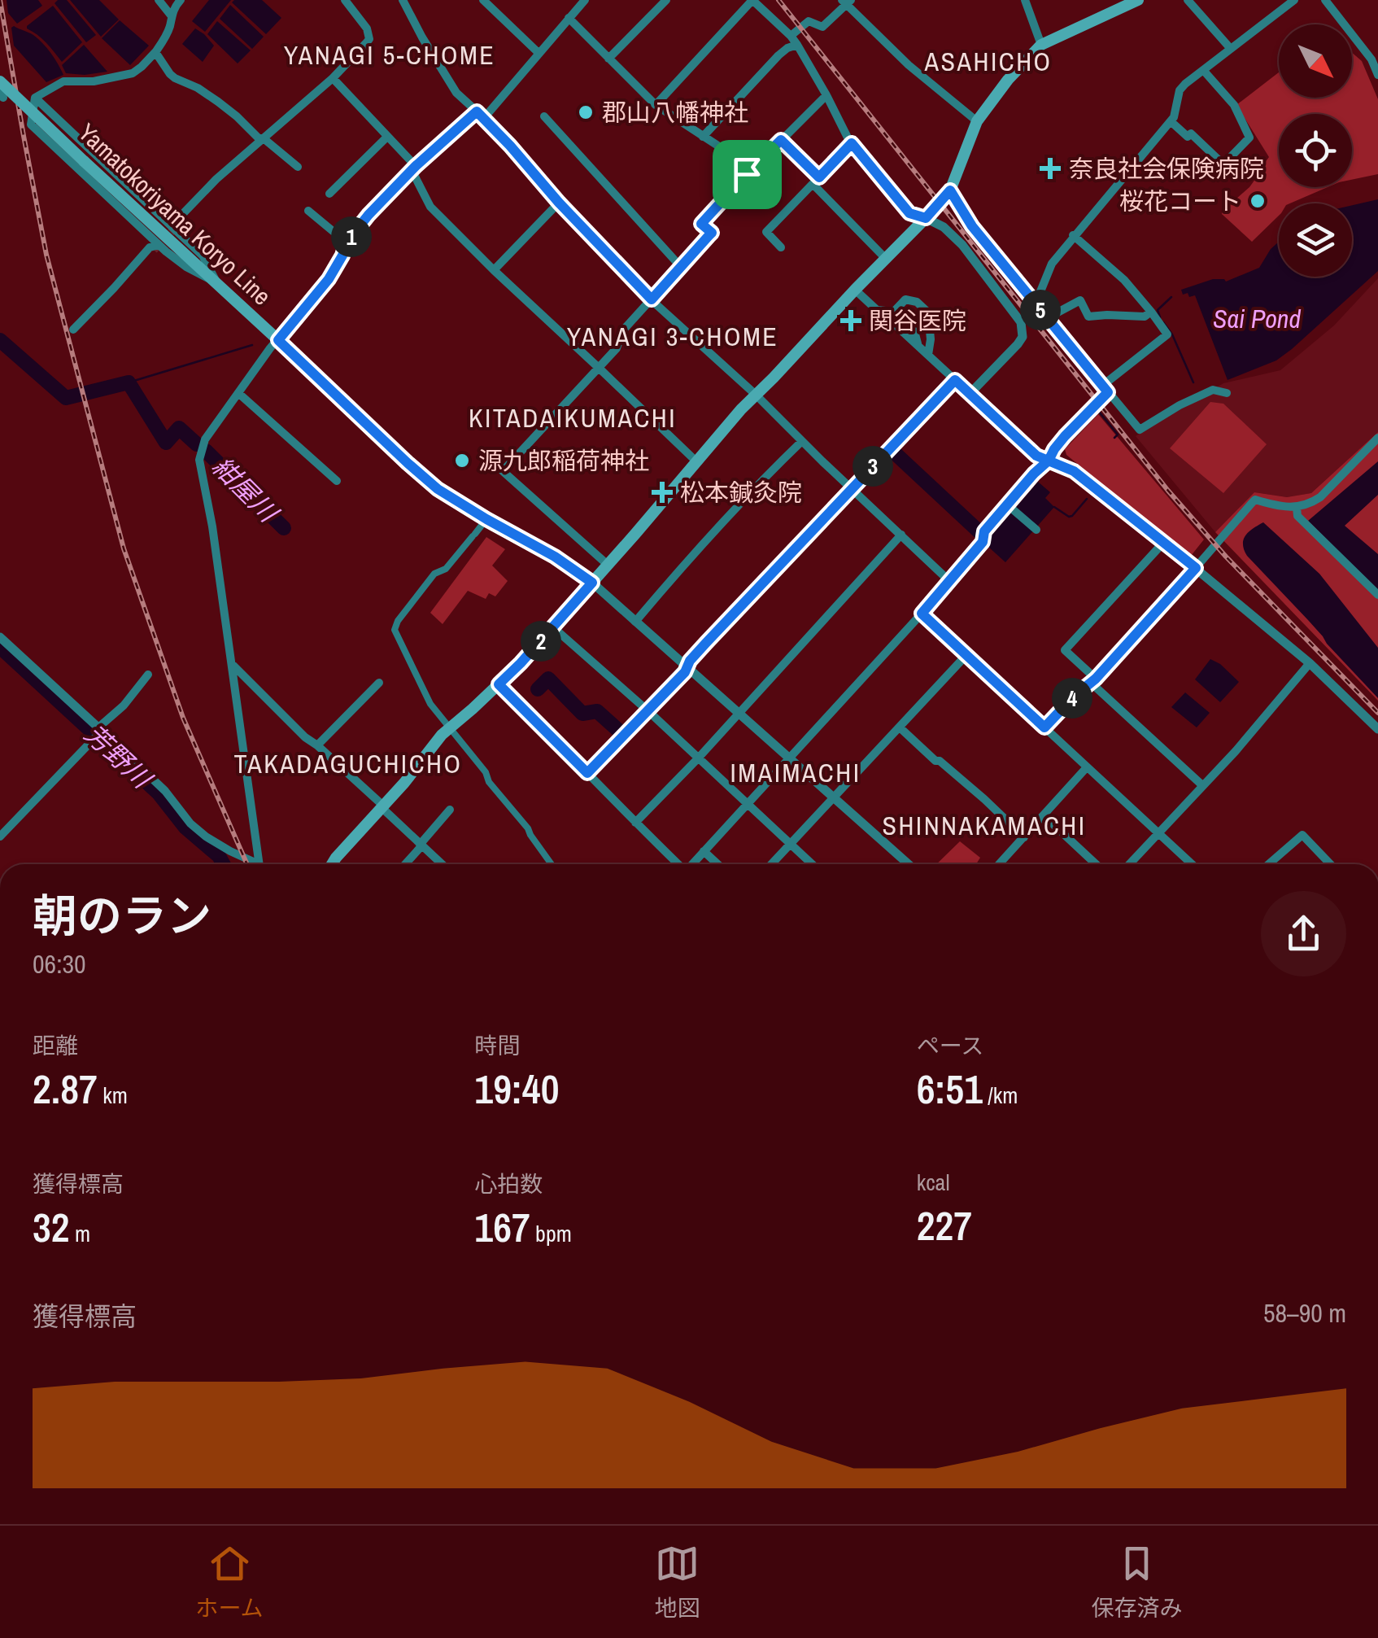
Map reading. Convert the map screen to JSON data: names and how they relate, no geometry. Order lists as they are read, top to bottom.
{
  "streets": {
    "main road": ["Yamatokoriyama Koryo Line"]
  },
  "districts": [
    "YANAGI 5-CHOME",
    "ASAHICHO",
    "YANAGI 3-CHOME",
    "KITADAIKUMACHI",
    "TAKADAGUCHICHO",
    "IMAIMACHI",
    "SHINNAKAMACHI"
  ],
  "water": ["Sai Pond", "紺屋川", "芳野川"],
  "places": {
    "other": ["郡山八幡神社", "桜花コート", "源九郎稲荷神社"],
    "health": ["奈良社会保険病院", "関谷医院", "松本鍼灸院"]
  },
  "north": "bottom right",
  "page": {
    "pins": [
      "1",
      "5",
      "3",
      "2",
      "4"
    ],
    "heading": ["朝のラン", "06:30"],
    "stats": [
      ["距離", "2.87 km"],
      ["時間", "19:40"],
      ["ペース", "6:51 /km"],
      ["獲得標高", "32 m"],
      ["心拍数", "167 bpm"],
      ["kcal", "227"]
    ],
    "chart": ["獲得標高", "58–90 m"],
    "tabs": ["ホーム", "地図", "保存済み"]
  }
}
